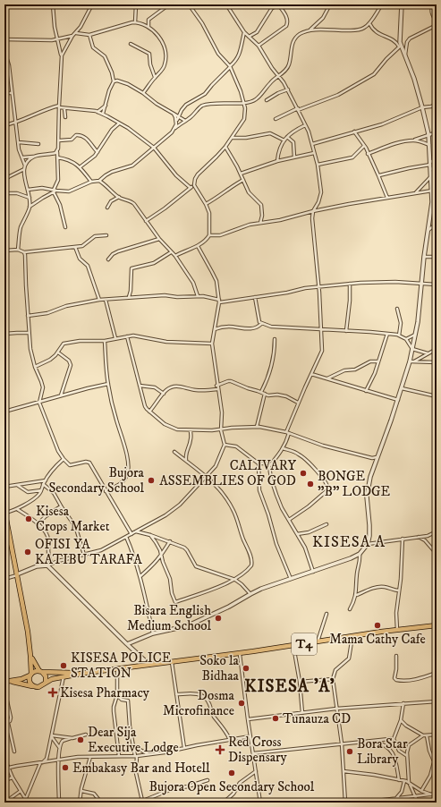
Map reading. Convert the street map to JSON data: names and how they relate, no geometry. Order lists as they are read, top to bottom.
{
  "streets": {
    "main road": ["T4"]
  },
  "districts": ["KISESA A", "KISESA 'A'"],
  "places": {
    "other": [
      "CALIVARY ASSEMBLIES OF GOD",
      "Bujora Secondary School",
      "BONGE \"B\" LODGE",
      "Kisesa Crops Market",
      "OFISI YA KATIBU TARAFA",
      "Bisara English Medium School",
      "Mama Cathy Cafe",
      "KISESA POLICE STATION",
      "Soko la Bidhaa",
      "Dosma Microfinance",
      "Tunauza CD",
      "Dear Sija Executive Lodge",
      "Bora Star Library",
      "Embakasy Bar and Hotell",
      "Bujora Open Secondary School"
    ],
    "health": ["Kisesa Pharmacy", "Red Cross Dispensary"]
  }
}
